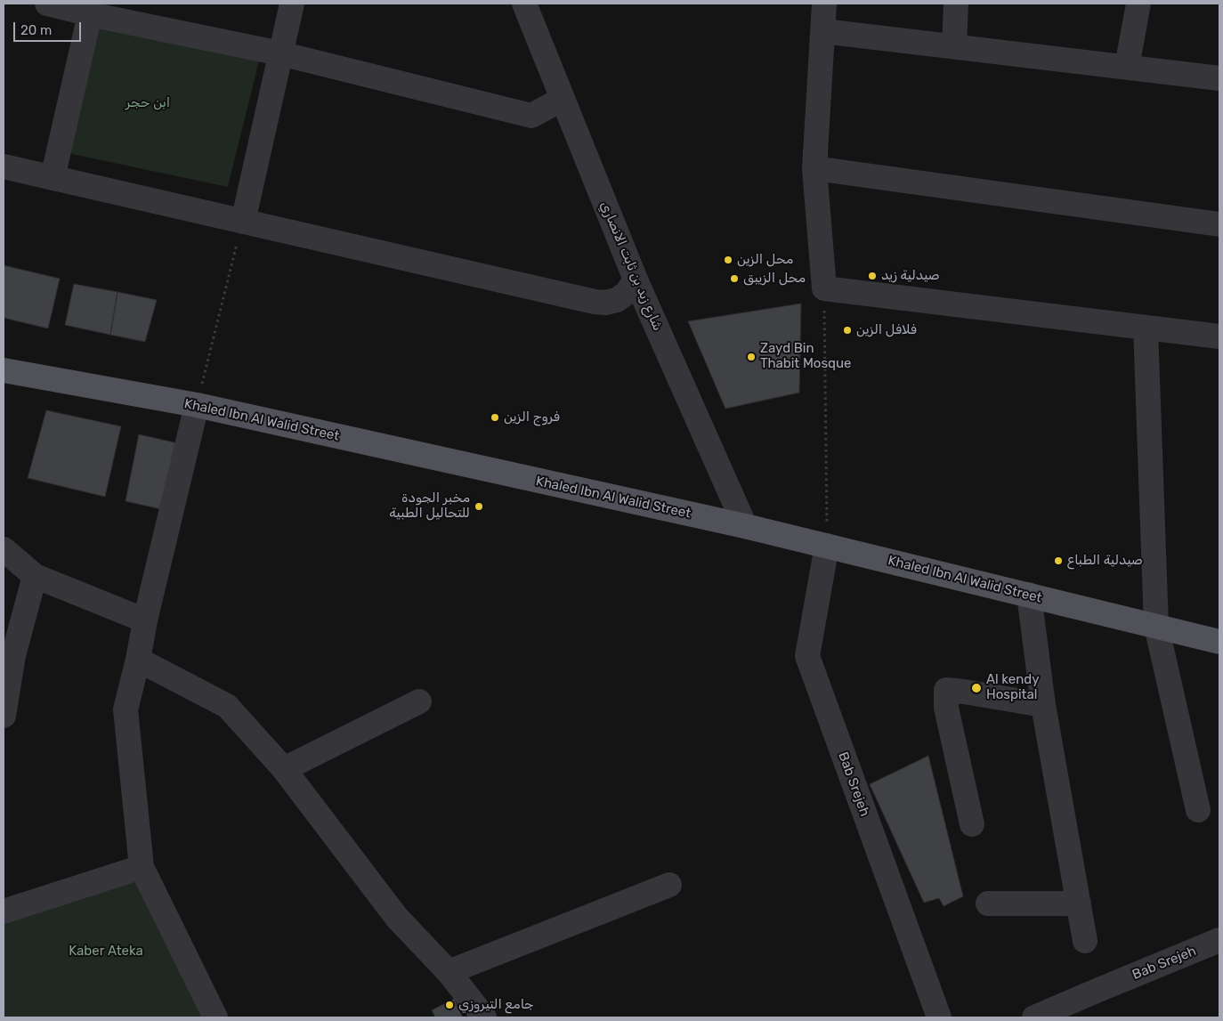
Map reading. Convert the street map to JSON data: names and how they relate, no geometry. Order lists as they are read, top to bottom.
{
  "streets": {
    "main road": ["Khaled Ibn Al Walid Street"],
    "street": ["شارع زيد بن ثابت الانصاري", "Bab Srejeh"]
  },
  "crossings": [
    ["شارع زيد بن ثابت الانصاري", "Khaled Ibn Al Walid Street"],
    ["Khaled Ibn Al Walid Street", "Bab Srejeh"]
  ],
  "parks": ["ابن حجر", "Kaber Ateka"],
  "places": [
    "محل الزين",
    "صيدلية زيد",
    "محل الزيبق",
    "فلافل الزين",
    "Zayd Bin Thabit Mosque",
    "فروج الزين",
    "مخبر الجودة للتحاليل الطبية",
    "صيدلية الطباع",
    "Al kendy Hospital",
    "جامع التيروزي"
  ],
  "scale_bar": "20 m"
}
